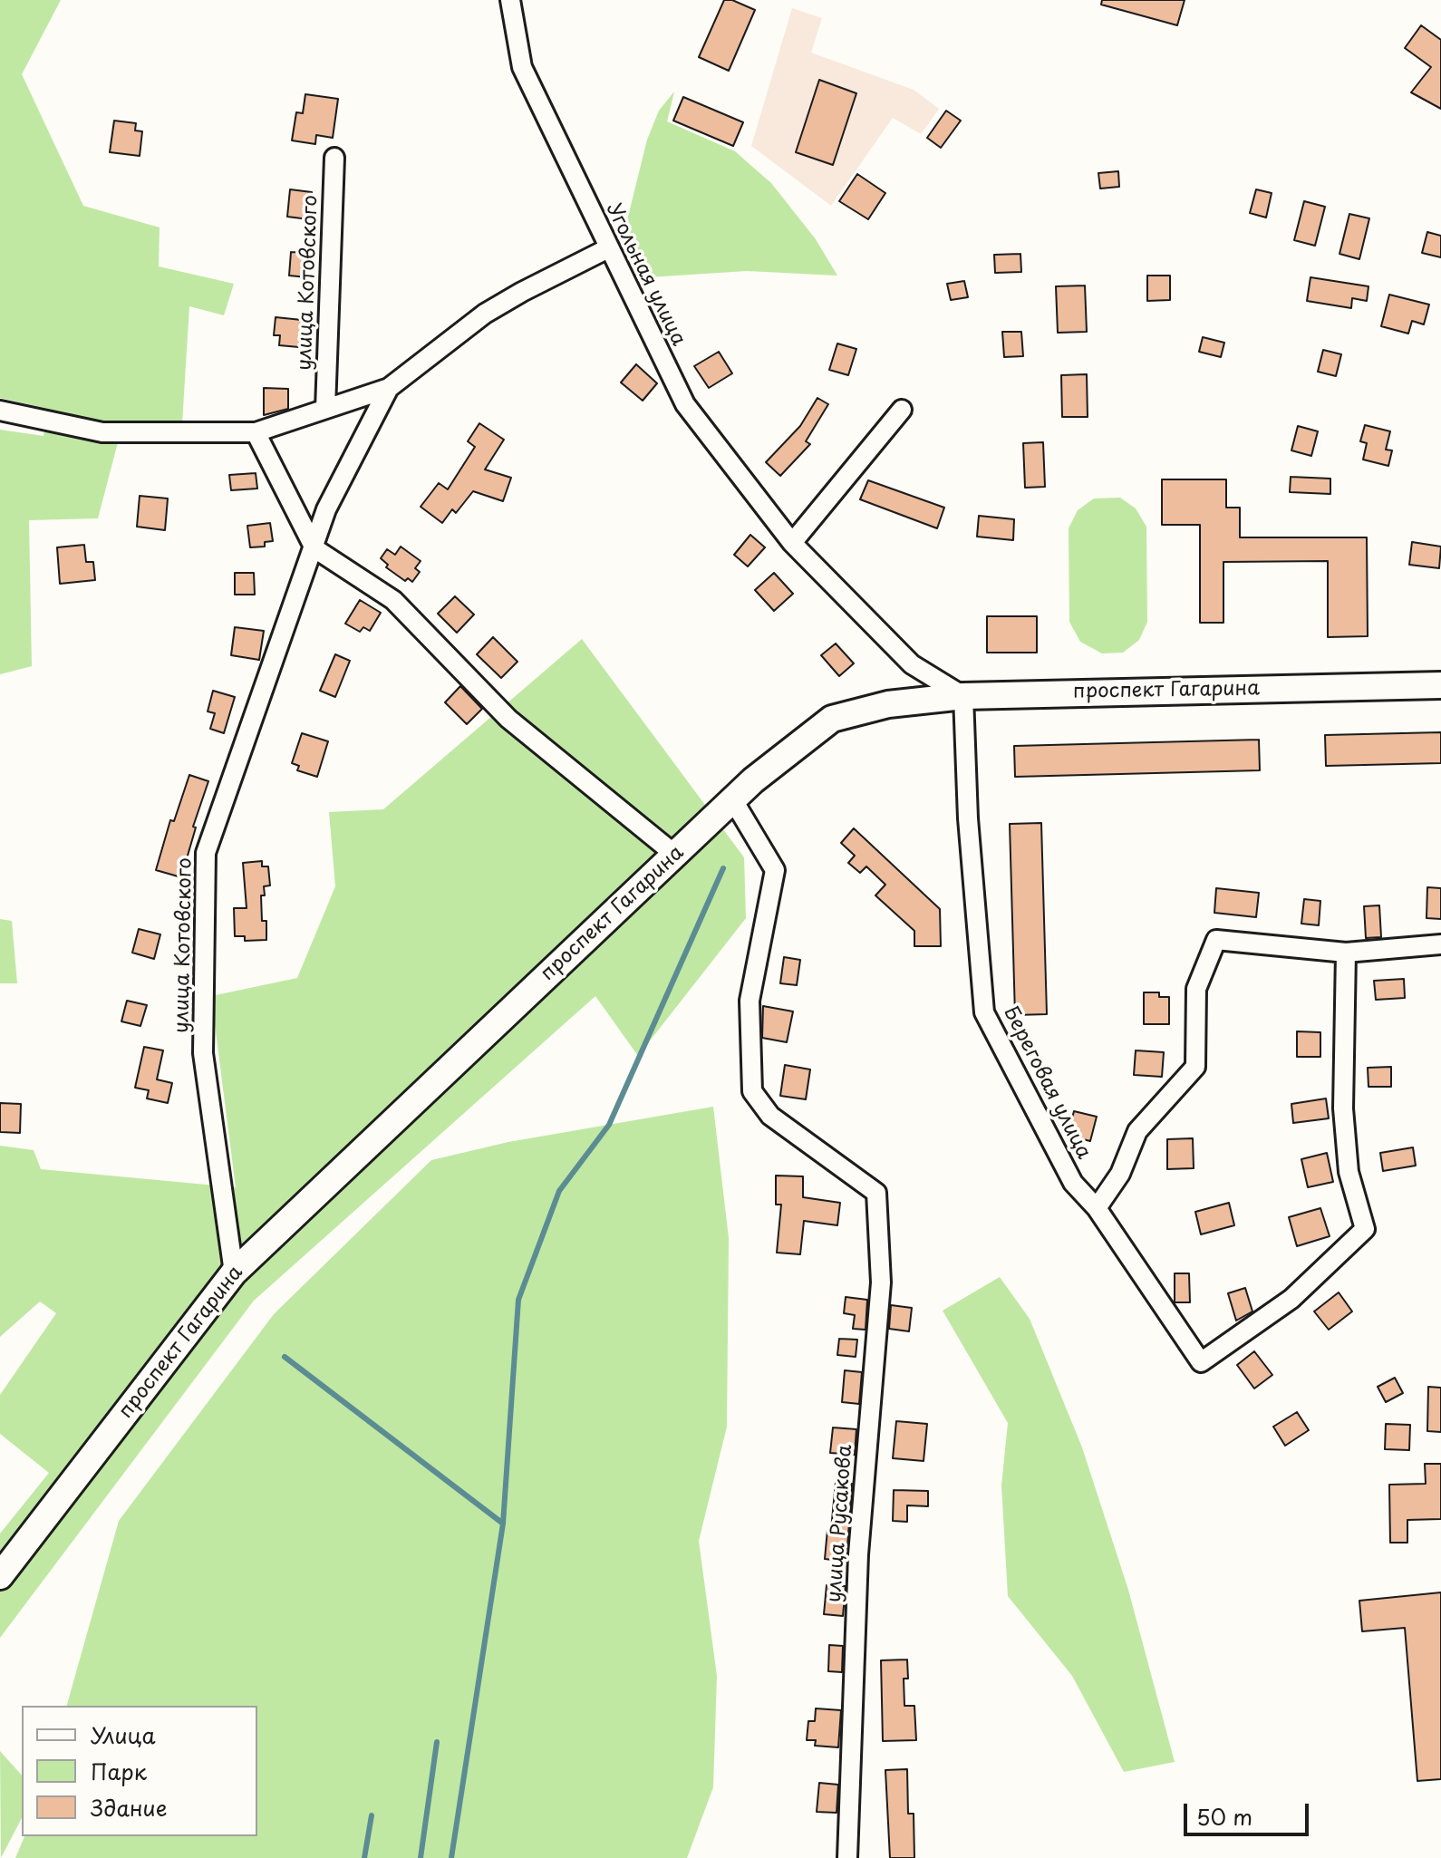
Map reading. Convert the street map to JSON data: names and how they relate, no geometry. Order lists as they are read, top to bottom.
{
  "streets": {
    "main road": ["проспект Гагарина"],
    "street": [
      "Угольная улица",
      "улица Котовского",
      "Береговая улица",
      "улица Русакова"
    ]
  },
  "crossings": [
    ["Угольная улица", "улица Котовского"],
    ["Угольная улица", "проспект Гагарина"],
    ["Угольная улица", "Береговая улица"],
    ["улица Котовского", "проспект Гагарина"],
    ["проспект Гагарина", "Береговая улица"],
    ["проспект Гагарина", "улица Русакова"]
  ],
  "legend": ["Улица", "Парк", "Здание"],
  "scale_bar": "50 m"
}
